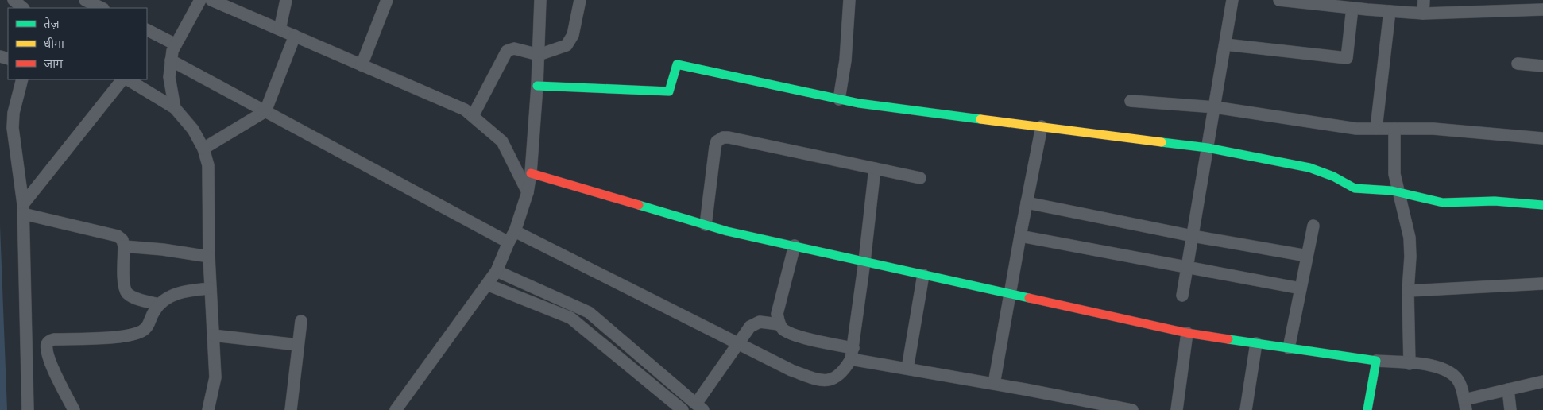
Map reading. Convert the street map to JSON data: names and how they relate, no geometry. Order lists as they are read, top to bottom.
{
  "legend": ["तेज़", "धीमा", "जाम"]
}
